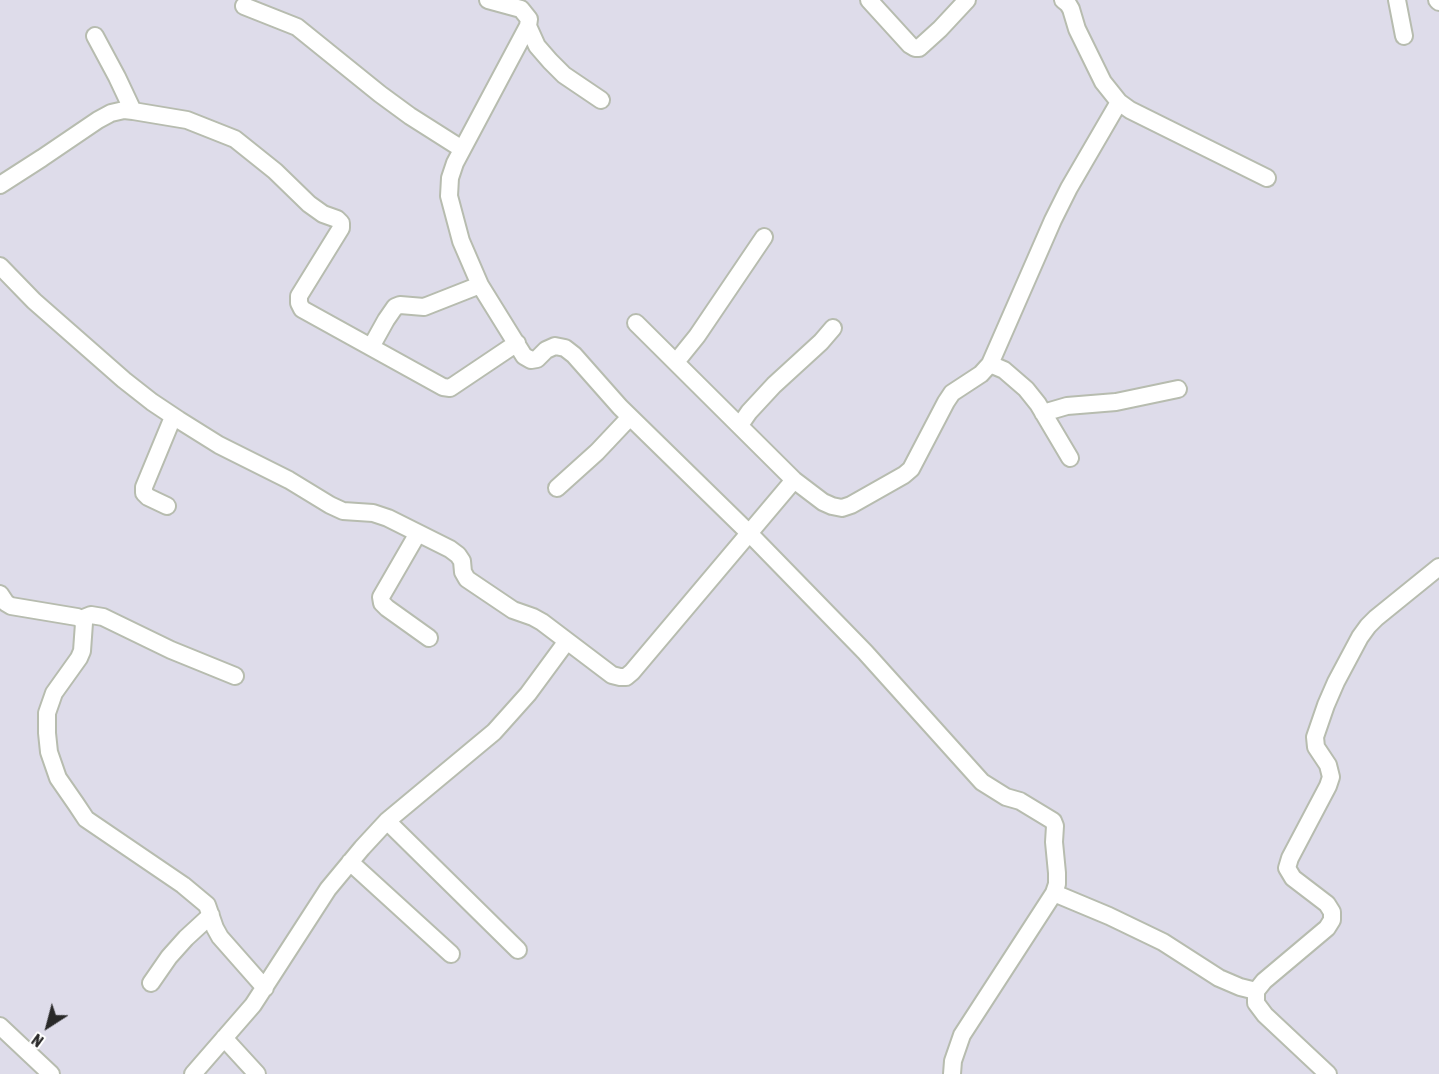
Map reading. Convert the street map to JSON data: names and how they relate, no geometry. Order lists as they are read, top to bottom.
{
  "north": "bottom left"
}
